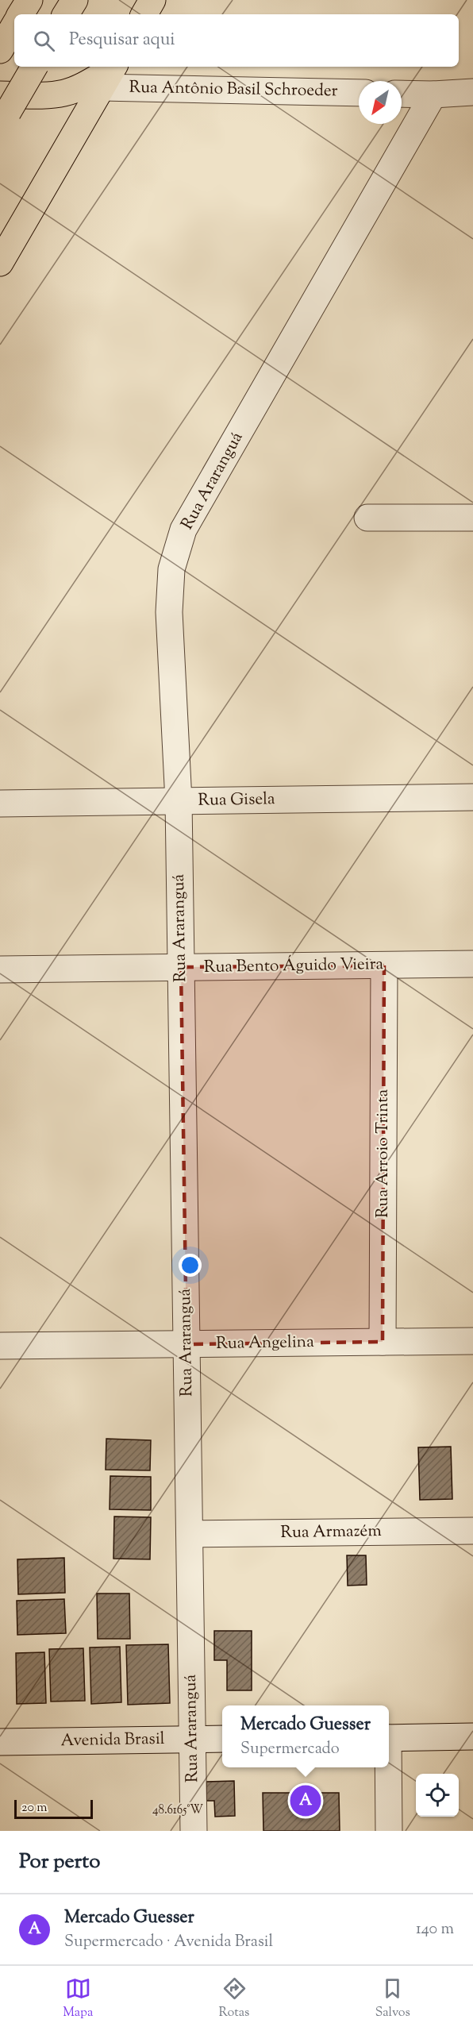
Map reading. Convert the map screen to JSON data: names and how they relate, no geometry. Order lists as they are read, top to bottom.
{
  "streets": {
    "main road": ["Rua Antônio Basil Schroeder"],
    "street": [
      "Rua Araranguá",
      "Rua Gisela",
      "Rua Bento Águido Vieira",
      "Rua Arroio Trinta",
      "Rua Angelina",
      "Rua Armazém",
      "Avenida Brasil"
    ]
  },
  "crossings": [
    ["Rua Araranguá", "Rua Gisela"],
    ["Rua Araranguá", "Rua Bento Águido Vieira"],
    ["Rua Araranguá", "Rua Angelina"],
    ["Rua Araranguá", "Rua Armazém"],
    ["Rua Araranguá", "Avenida Brasil"],
    ["Rua Bento Águido Vieira", "Rua Arroio Trinta"],
    ["Rua Arroio Trinta", "Rua Angelina"]
  ],
  "scale_bar": "20 m",
  "north": "bottom left",
  "page": {
    "search": "Pesquisar aqui",
    "popup": ["Mercado Guesser", "Supermercado"],
    "pins": "A",
    "scale": "20 m",
    "heading": "Por perto",
    "list": [
      {
        "mark": "A",
        "name": "Mercado Guesser",
        "note": "Supermercado · Avenida Brasil",
        "value": "140 m"
      }
    ],
    "nav": ["Mapa", "Rotas", "Salvos"]
  },
  "coordinates": ["48.6165°W"]
}
